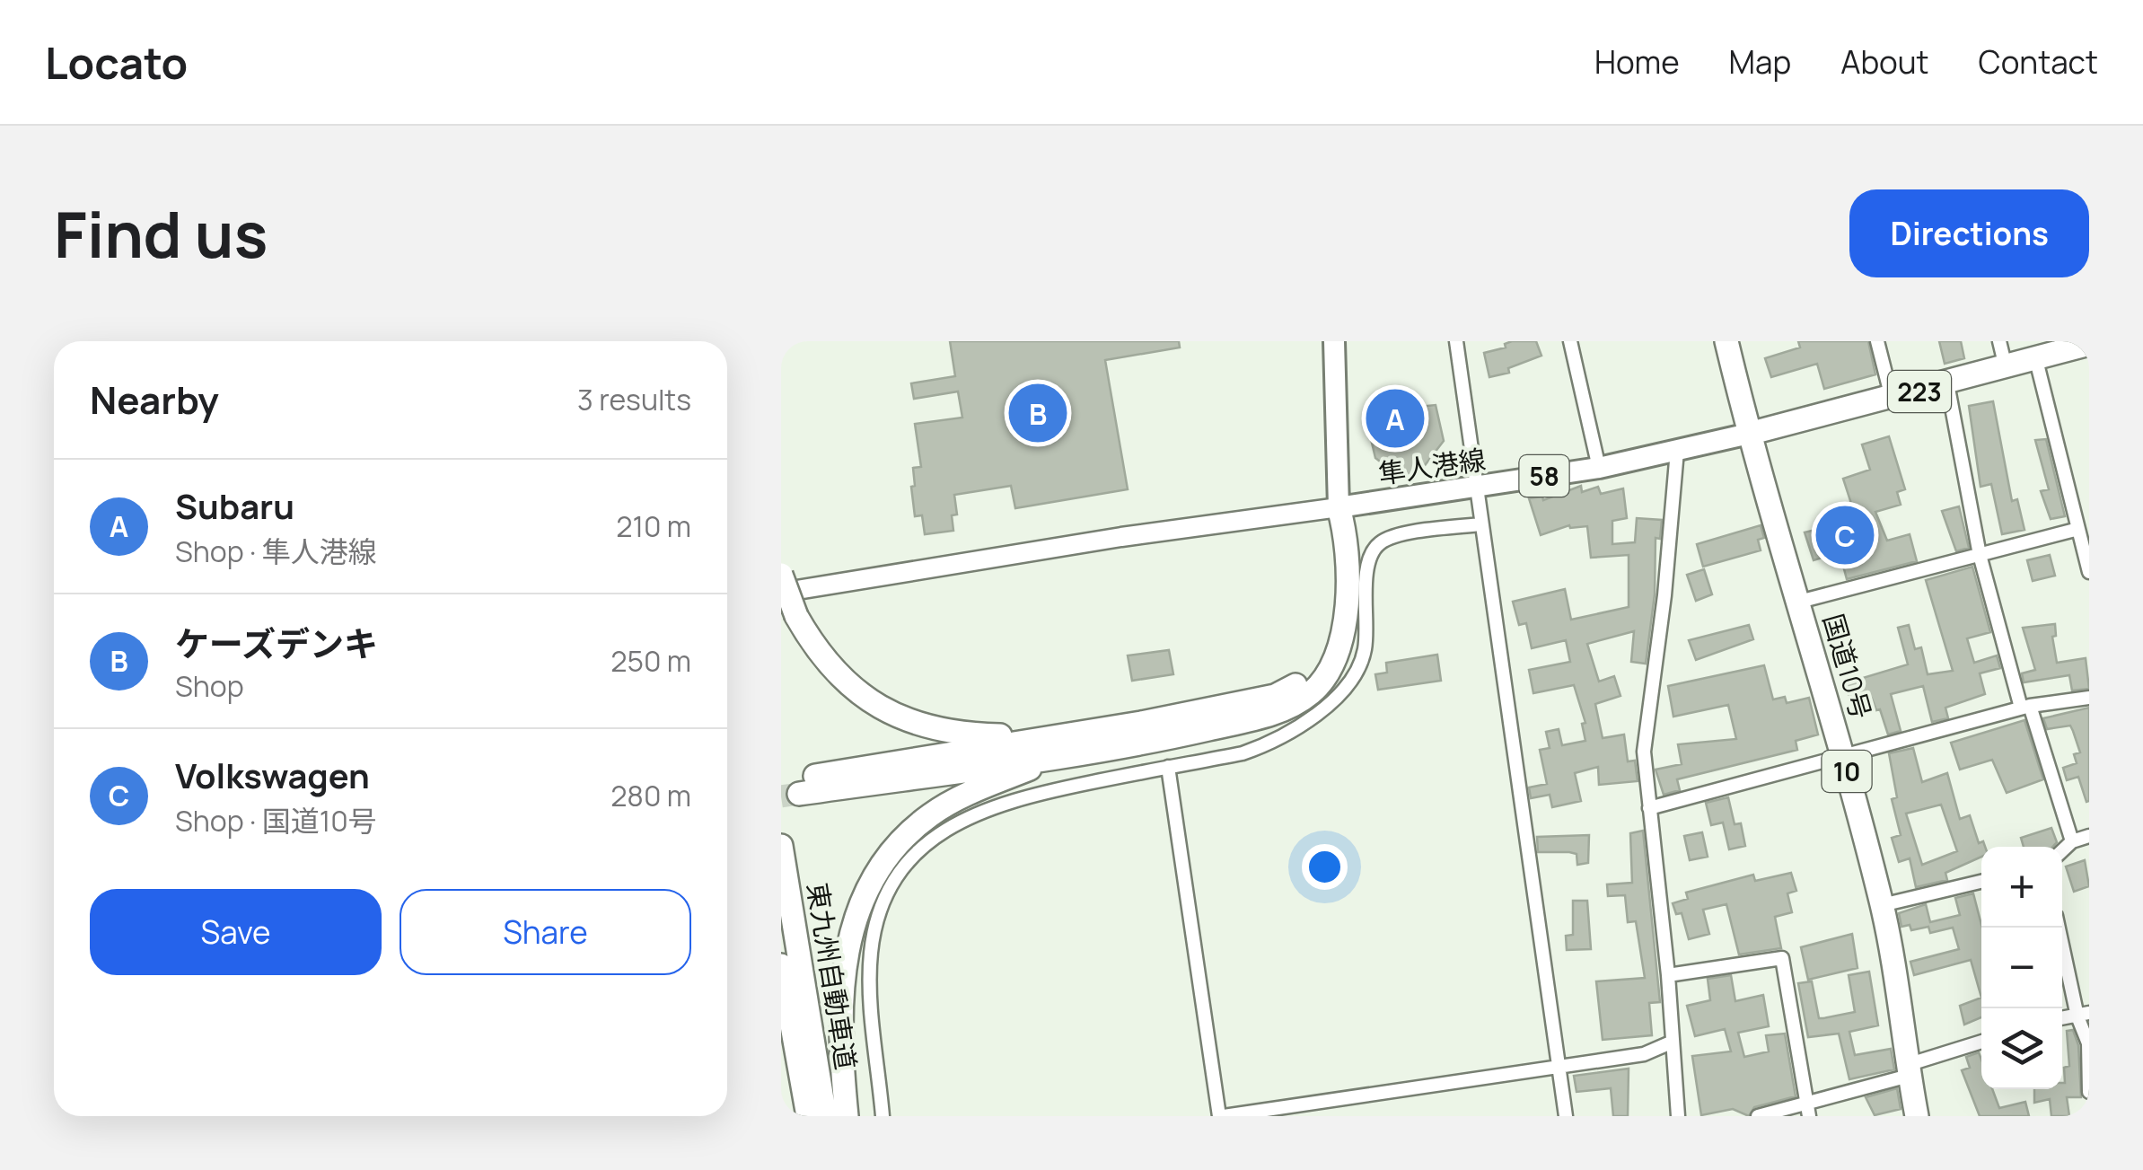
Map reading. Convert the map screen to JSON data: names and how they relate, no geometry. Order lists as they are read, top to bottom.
{
  "streets": {
    "highway": [
      "223",
      "国道10号",
      "10",
      "東九州自動車道"
    ],
    "main road": ["隼人港線", "58"]
  },
  "crossings": [
    ["223", "隼人港線"],
    ["223", "国道10号"],
    ["隼人港線", "国道10号"]
  ],
  "page": {
    "header": "Locato",
    "nav": [
      "Home",
      "Map",
      "About",
      "Contact"
    ],
    "buttons": [
      "Directions",
      ["Save", "Share"]
    ],
    "title": "Find us",
    "heading": ["Nearby", "3 results"],
    "pins": ["B", "A", "C"],
    "list": [
      {
        "mark": "A",
        "name": "Subaru",
        "note": "Shop · 隼人港線",
        "value": "210 m"
      },
      {
        "mark": "B",
        "name": "ケーズデンキ",
        "note": "Shop",
        "value": "250 m"
      },
      {
        "mark": "C",
        "name": "Volkswagen",
        "note": "Shop · 国道10号",
        "value": "280 m"
      }
    ],
    "map_buttons": ["+", "−"]
  }
}
